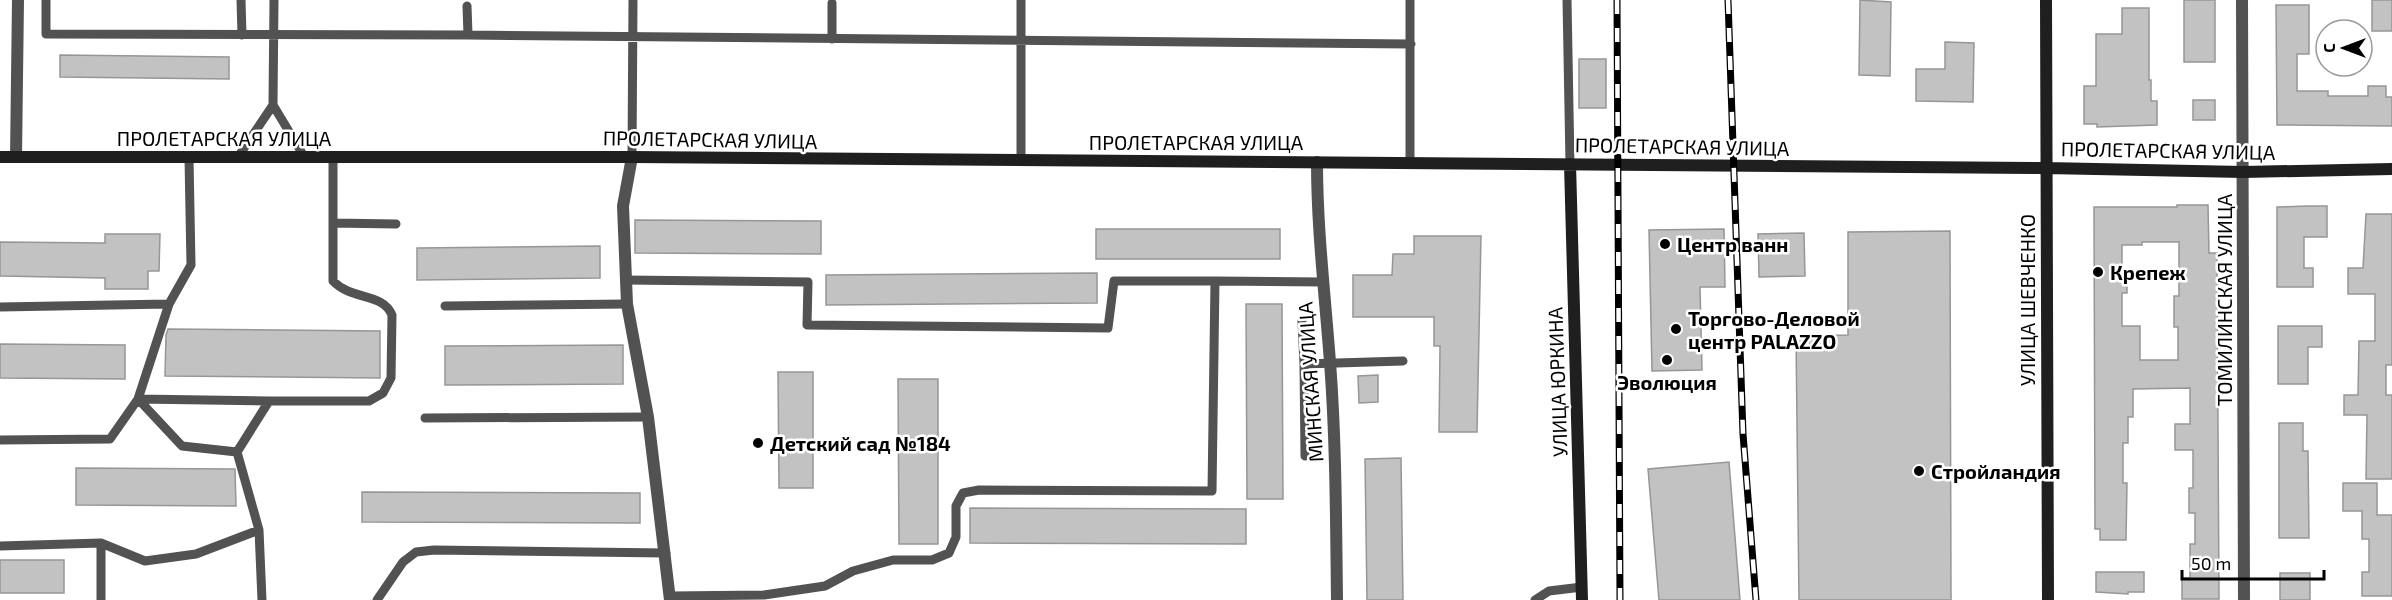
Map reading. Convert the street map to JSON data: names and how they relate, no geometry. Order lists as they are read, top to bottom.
{
  "streets": {
    "main road": ["ПРОЛЕТАРСКАЯ УЛИЦА", "УЛИЦА ШЕВЧЕНКО", "УЛИЦА ЮРКИНА"],
    "street": ["ТОМИЛИНСКАЯ УЛИЦА", "МИНСКАЯ УЛИЦА"]
  },
  "crossings": [
    ["ПРОЛЕТАРСКАЯ УЛИЦА", "УЛИЦА ШЕВЧЕНКО"],
    ["ПРОЛЕТАРСКАЯ УЛИЦА", "ТОМИЛИНСКАЯ УЛИЦА"],
    ["ПРОЛЕТАРСКАЯ УЛИЦА", "МИНСКАЯ УЛИЦА"],
    ["ПРОЛЕТАРСКАЯ УЛИЦА", "УЛИЦА ЮРКИНА"]
  ],
  "places": [
    "Центр ванн",
    "Крепеж",
    "Торгово-Деловой центр PALAZZO",
    "Эволюция",
    "Детский сад №184",
    "Стройландия"
  ],
  "scale_bar": "50 m",
  "north": "left"
}
